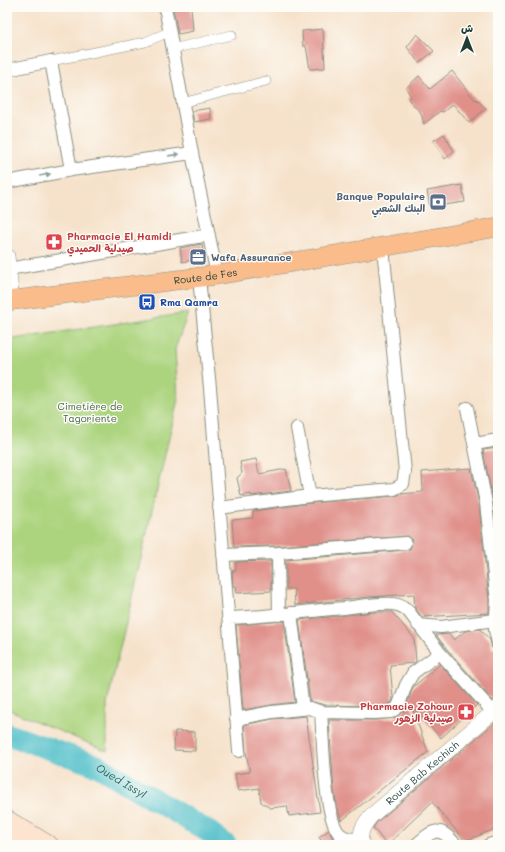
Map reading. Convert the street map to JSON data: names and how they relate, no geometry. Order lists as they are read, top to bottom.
{
  "streets": {
    "main road": ["Route de Fes"],
    "street": ["Route Bab Kechich"]
  },
  "water": ["Oued Issyl"],
  "parks": ["Cimetière de Tagoriente"],
  "places": {
    "bank": ["Banque Populaire البنك الشعبي"],
    "pharmacy": ["Pharmacie El Hamidi صيدلية الحميدي", "Pharmacie Zohour صيدلية الزهور"],
    "office": ["Wafa Assurance"],
    "bus stop": ["Rma Qamra"]
  },
  "north": "top"
}
